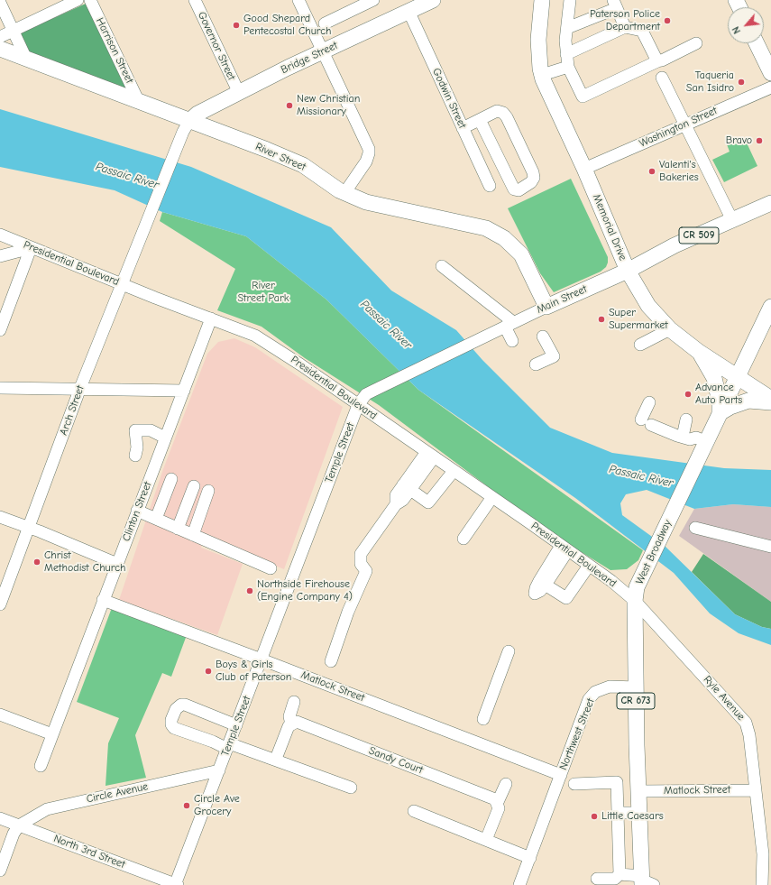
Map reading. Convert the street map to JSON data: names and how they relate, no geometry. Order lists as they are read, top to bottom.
{
  "streets": {
    "main road": [
      "Bridge Street",
      "River Street",
      "Memorial Drive",
      "CR 509",
      "Main Street",
      "West Broadway",
      "CR 673"
    ],
    "street": [
      "Governor Street",
      "Harrison Street",
      "Godwin Street",
      "Washington Street",
      "Presidential Boulevard",
      "Arch Street",
      "Temple Street",
      "Clinton Street",
      "Matlock Street",
      "Ryle Avenue",
      "Northwest Street",
      "Sandy Court",
      "Circle Avenue",
      "North 3rd Street"
    ]
  },
  "crossings": [
    ["Governor Street", "Bridge Street"],
    ["Harrison Street", "River Street"],
    ["Bridge Street", "Godwin Street"],
    ["Bridge Street", "River Street"],
    ["Bridge Street", "Arch Street"],
    ["Washington Street", "Memorial Drive"],
    ["River Street", "Main Street"],
    ["River Street", "Arch Street"],
    ["Memorial Drive", "Main Street"],
    ["Memorial Drive", "West Broadway"],
    ["Presidential Boulevard", "Main Street"],
    ["Presidential Boulevard", "Arch Street"],
    ["Presidential Boulevard", "Temple Street"],
    ["Presidential Boulevard", "Clinton Street"],
    ["Presidential Boulevard", "West Broadway"],
    ["Presidential Boulevard", "Ryle Avenue"],
    ["Main Street", "Temple Street"],
    ["Temple Street", "Matlock Street"],
    ["Temple Street", "Circle Avenue"],
    ["Temple Street", "North 3rd Street"],
    ["Clinton Street", "Matlock Street"],
    ["West Broadway", "Matlock Street"],
    ["West Broadway", "Ryle Avenue"],
    ["West Broadway", "Northwest Street"],
    ["Matlock Street", "Ryle Avenue"],
    ["Matlock Street", "Northwest Street"],
    ["Circle Avenue", "North 3rd Street"]
  ],
  "water": ["Passaic River"],
  "parks": ["River Street Park"],
  "places": [
    "Paterson Police Department",
    "Good Shepard Pentecostal Church",
    "Taqueria San Isidro",
    "New Christian Missionary",
    "Bravo",
    "Valenti's Bakeries",
    "Super Supermarket",
    "Advance Auto Parts",
    "Christ Methodist Church",
    "Northside Firehouse (Engine Company 4)",
    "Boys & Girls Club of Paterson",
    "Circle Ave Grocery",
    "Little Caesars"
  ],
  "north": "bottom left"
}
